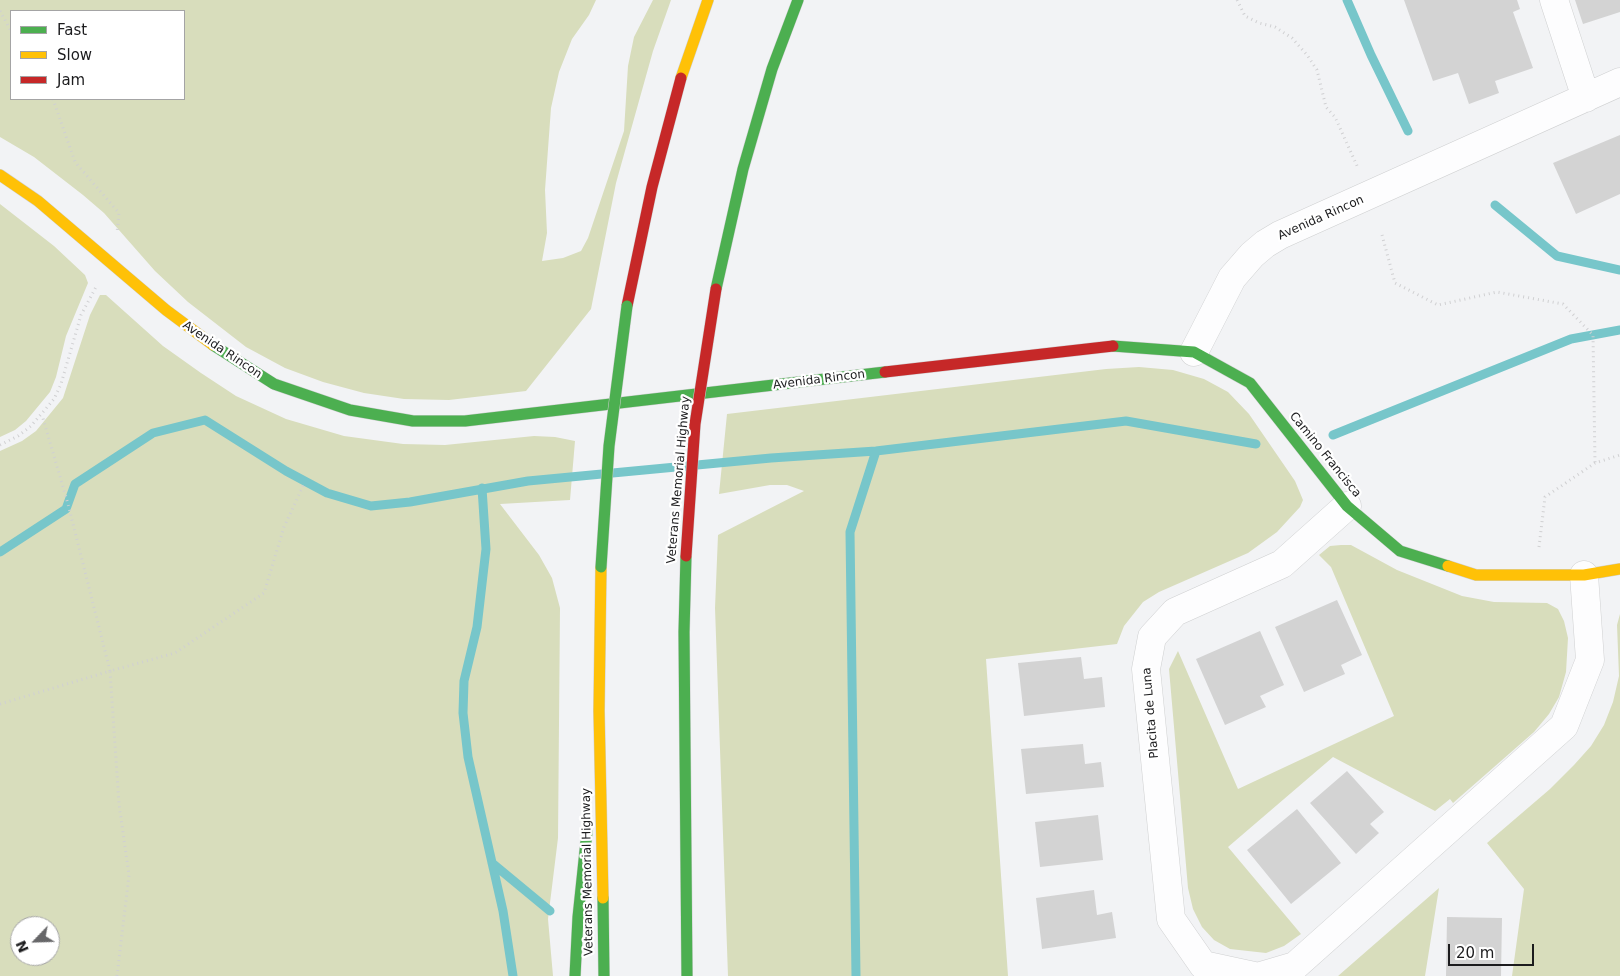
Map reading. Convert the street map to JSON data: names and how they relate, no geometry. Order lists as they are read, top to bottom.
{
  "streets": {
    "main road": ["Avenida Rincon", "Camino Francisca", "Veterans Memorial Highway"],
    "street": ["Placita de Luna"]
  },
  "crossings": [
    ["Avenida Rincon", "Camino Francisca"],
    ["Camino Francisca", "Placita de Luna"]
  ],
  "legend": ["Fast", "Slow", "Jam"],
  "scale_bar": "20 m",
  "north": "bottom left"
}
